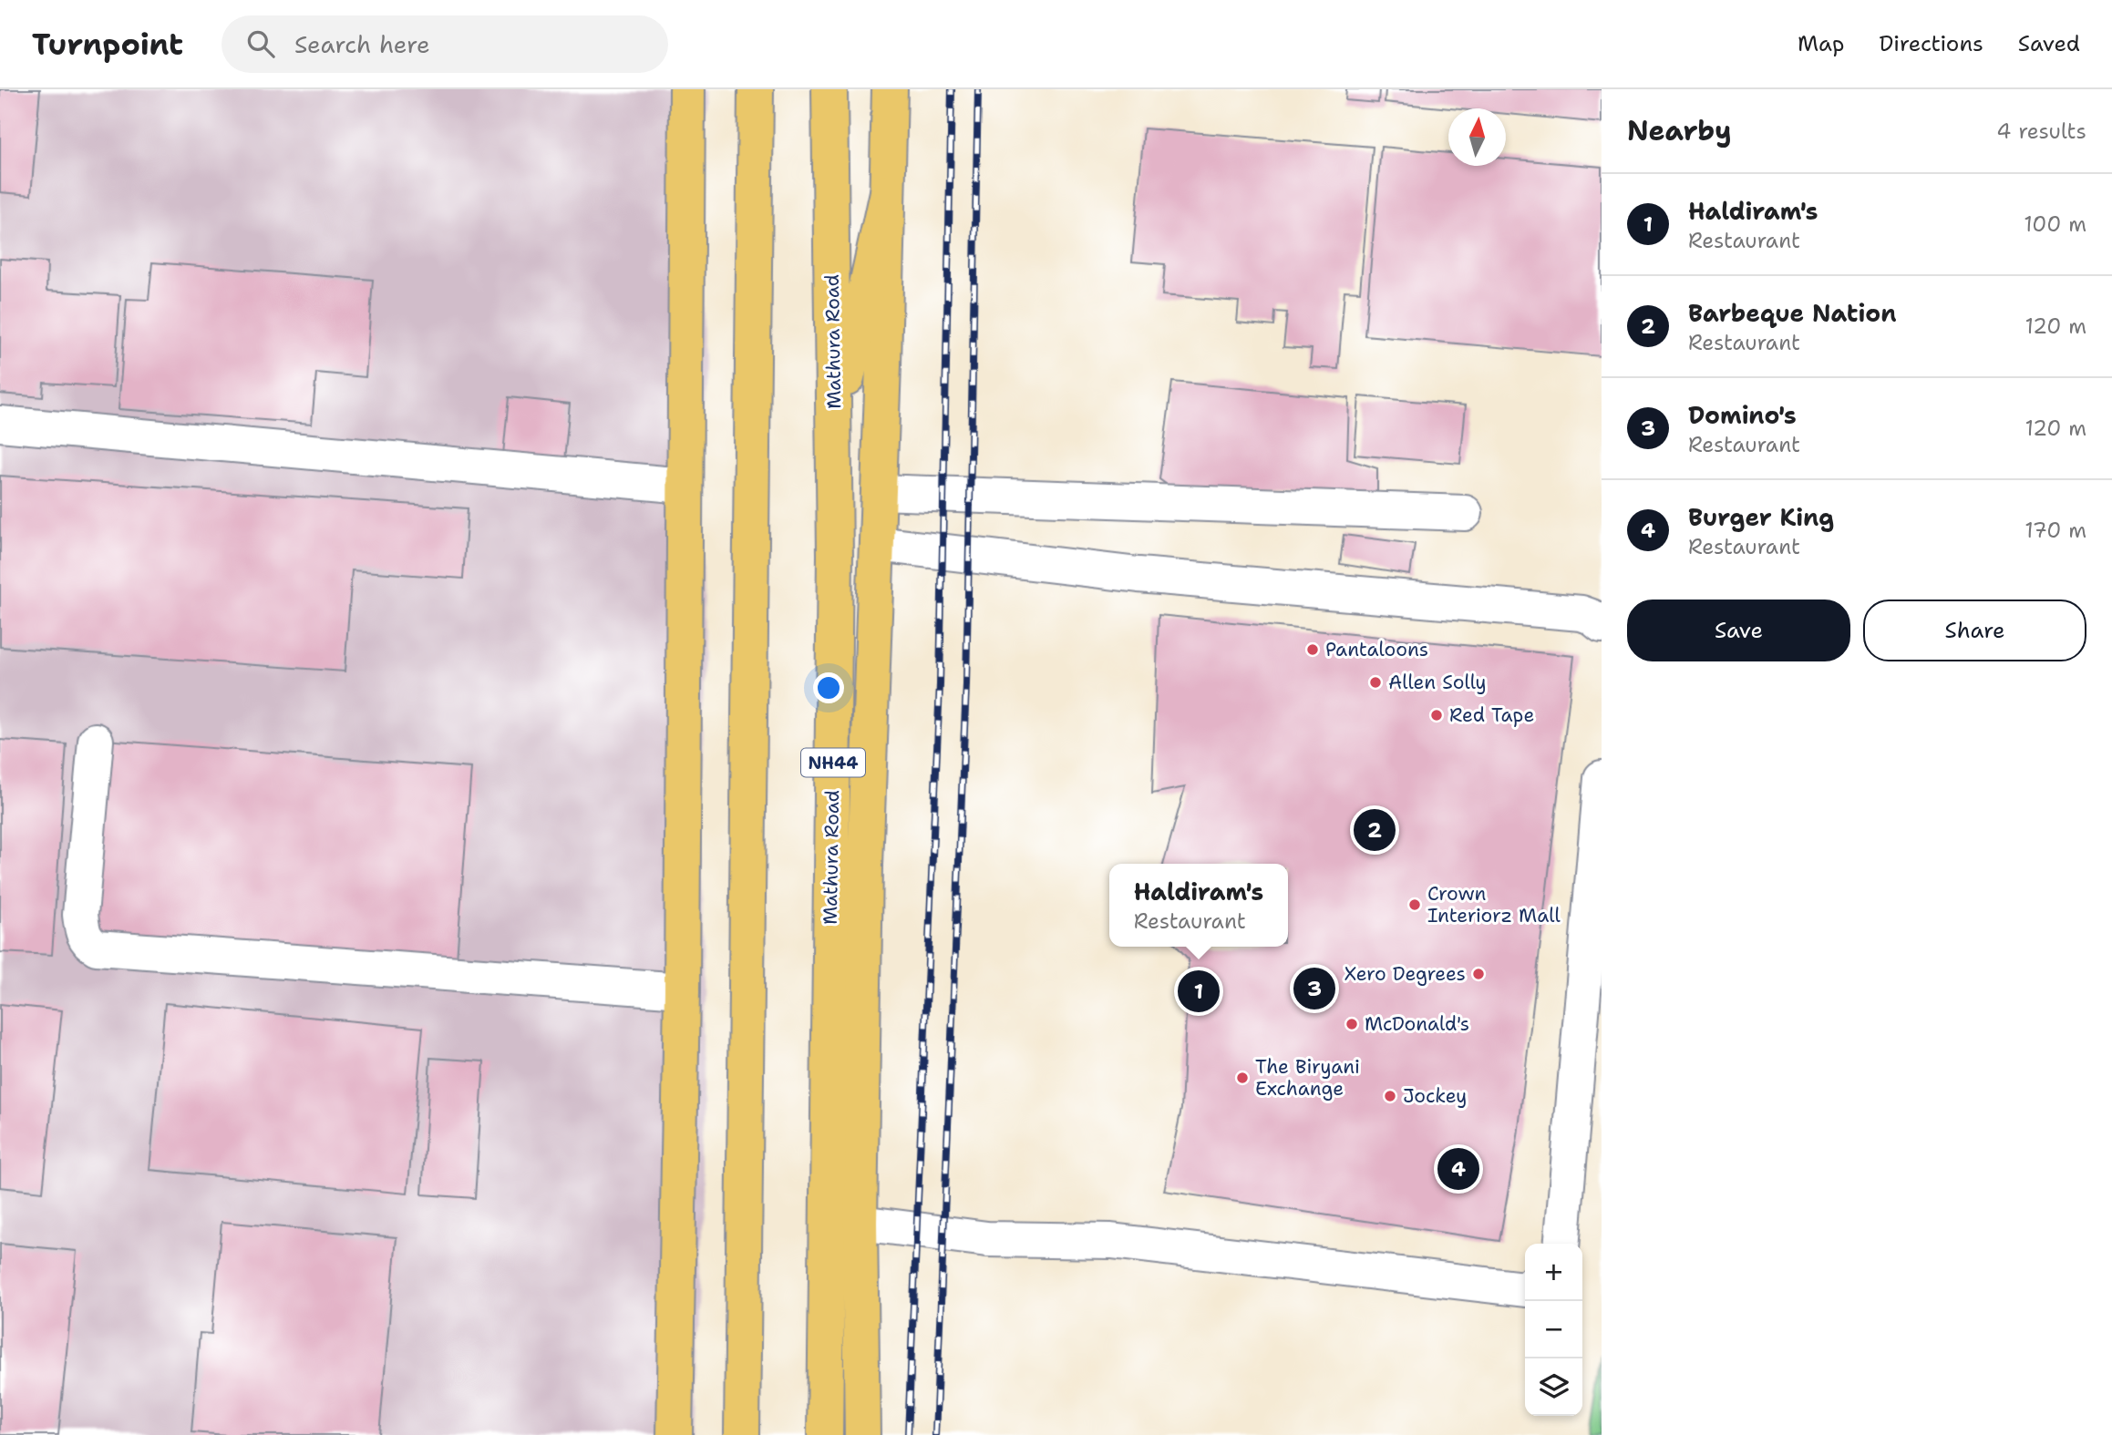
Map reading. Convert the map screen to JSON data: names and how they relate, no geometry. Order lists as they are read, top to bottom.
{
  "streets": {
    "main road": ["Mathura Road", "NH44"]
  },
  "places": [
    "Pantaloons",
    "Allen Solly",
    "Red Tape",
    "Crown Interiorz Mall",
    "Xero Degrees",
    "McDonald's",
    "The Biryani Exchange",
    "Jockey"
  ],
  "north": "top",
  "page": {
    "header": "Turnpoint",
    "search": "Search here",
    "nav": ["Map", "Directions", "Saved"],
    "heading": ["Nearby", "4 results"],
    "list": [
      {
        "mark": "1",
        "name": "Haldiram's",
        "note": "Restaurant",
        "value": "100 m"
      },
      {
        "mark": "2",
        "name": "Barbeque Nation",
        "note": "Restaurant",
        "value": "120 m"
      },
      {
        "mark": "3",
        "name": "Domino's",
        "note": "Restaurant",
        "value": "120 m"
      },
      {
        "mark": "4",
        "name": "Burger King",
        "note": "Restaurant",
        "value": "170 m"
      }
    ],
    "buttons": ["Save", "Share"],
    "pins": [
      "2",
      "3",
      "1",
      "4"
    ],
    "popup": ["Haldiram's", "Restaurant"],
    "map_buttons": ["+", "−"]
  }
}
